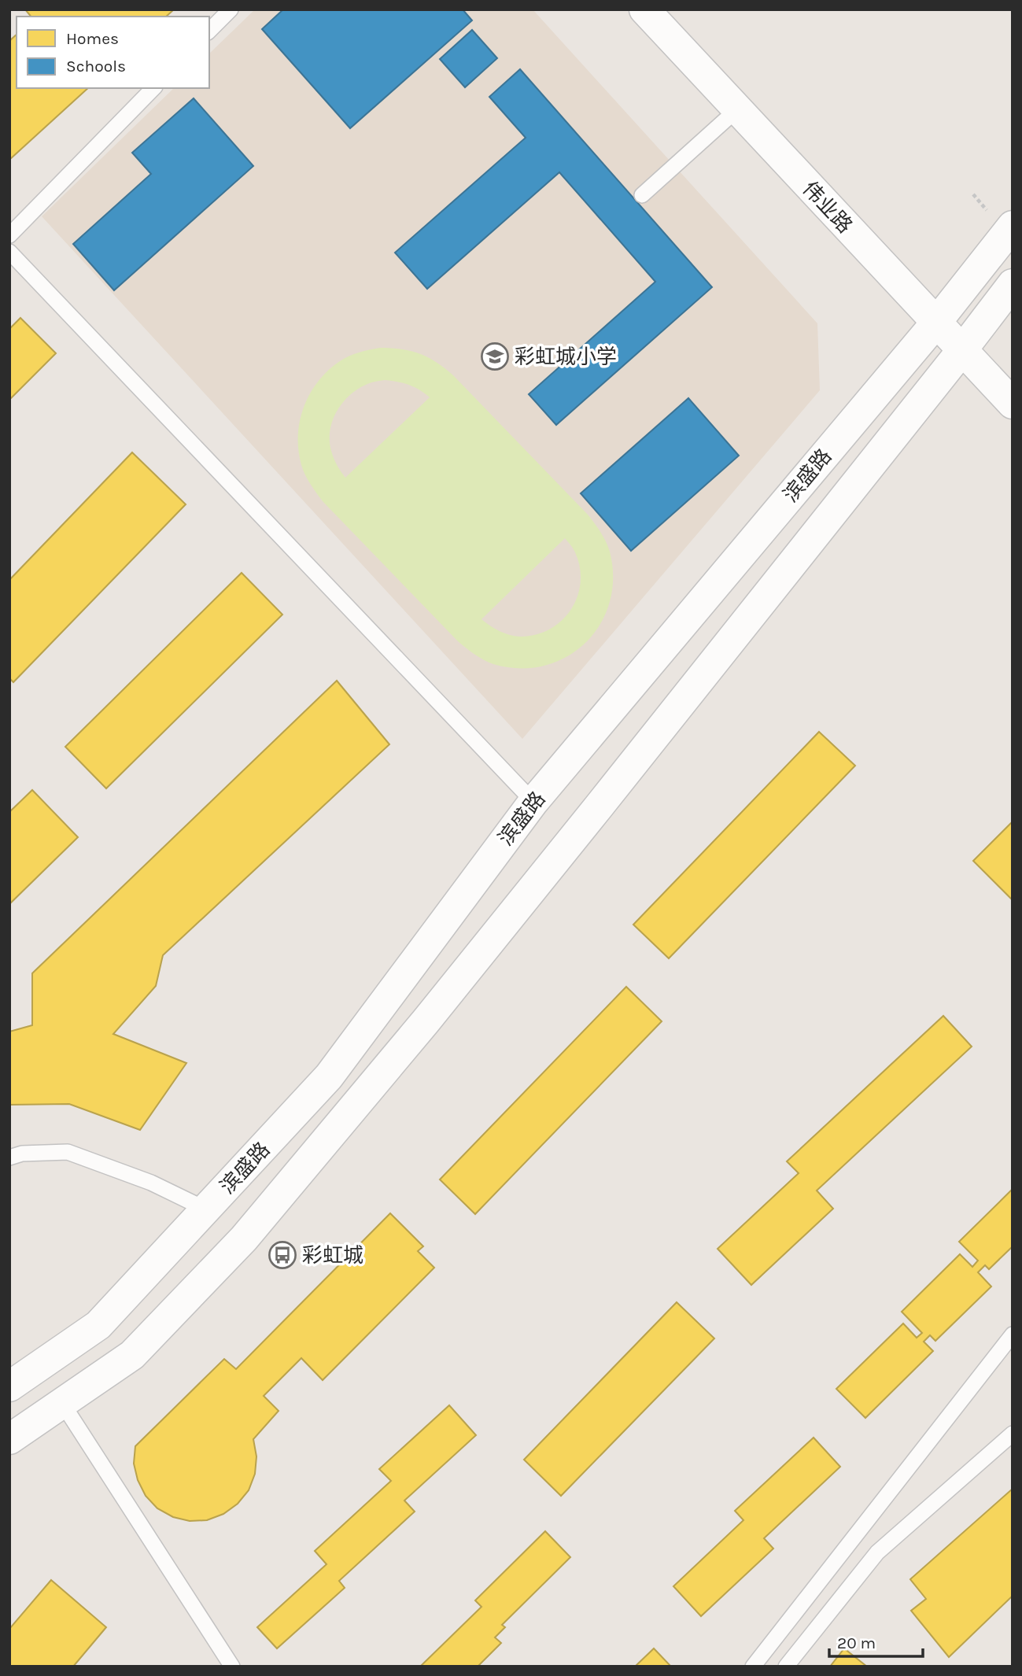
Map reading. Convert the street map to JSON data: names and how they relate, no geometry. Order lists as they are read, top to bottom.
{
  "streets": {
    "main road": ["伟业路", "滨盛路"]
  },
  "crossings": [
    ["伟业路", "滨盛路"]
  ],
  "places": {
    "school or university": ["彩虹城小学"],
    "bus stop": ["彩虹城"]
  },
  "legend": ["Homes", "Schools"],
  "scale_bar": "20 m"
}
